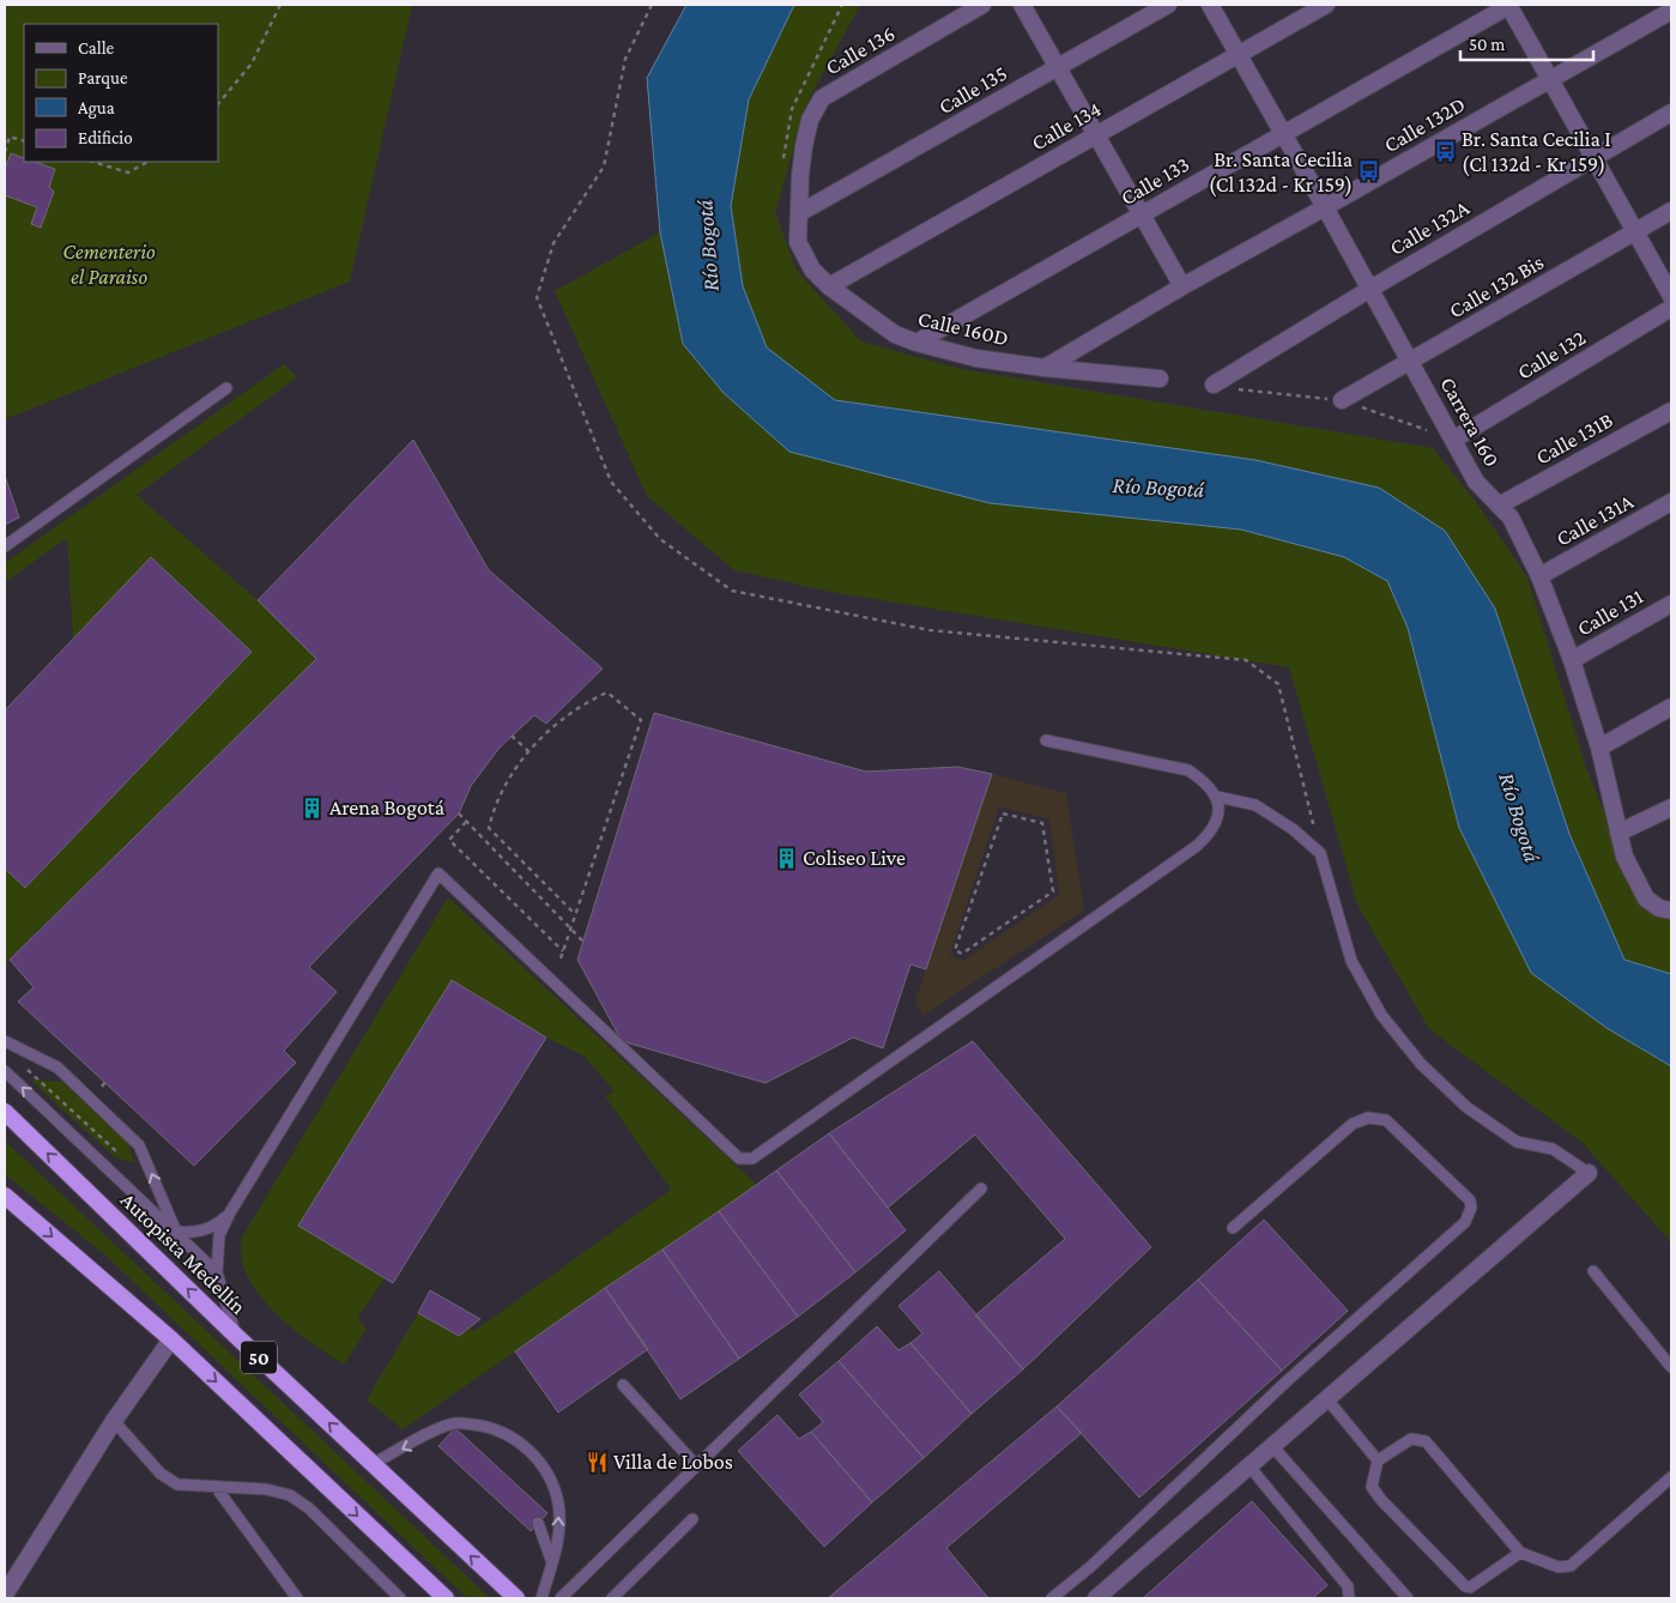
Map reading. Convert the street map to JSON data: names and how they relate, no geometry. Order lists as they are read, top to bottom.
{
  "streets": {
    "highway": ["Autopista Medellín", "50"],
    "street": [
      "Calle 136",
      "Calle 135",
      "Calle 132D",
      "Calle 134",
      "Calle 133",
      "Calle 132A",
      "Calle 132 Bis",
      "Calle 160D",
      "Calle 132",
      "Carrera 160",
      "Calle 131B",
      "Calle 131A",
      "Calle 131"
    ]
  },
  "crossings": [
    ["Calle 136", "Calle 160D"],
    ["Calle 135", "Calle 160D"],
    ["Calle 132D", "Calle 160D"],
    ["Calle 132D", "Carrera 160"],
    ["Calle 134", "Calle 160D"],
    ["Calle 134", "Carrera 160"],
    ["Calle 133", "Calle 160D"],
    ["Calle 133", "Carrera 160"],
    ["Calle 132A", "Carrera 160"],
    ["Calle 132 Bis", "Carrera 160"],
    ["Calle 132", "Carrera 160"],
    ["Carrera 160", "Calle 131B"],
    ["Carrera 160", "Calle 131A"],
    ["Carrera 160", "Calle 131"]
  ],
  "water": ["Río Bogotá"],
  "parks": ["Cementerio el Paraiso"],
  "places": {
    "bus stop": ["Br. Santa Cecilia I (Cl 132d - Kr 159)", "Br. Santa Cecilia (Cl 132d - Kr 159)"],
    "building": ["Arena Bogotá", "Coliseo Live"],
    "restaurant": ["Villa de Lobos"]
  },
  "legend": [
    "Calle",
    "Parque",
    "Agua",
    "Edificio"
  ],
  "scale_bar": "50 m"
}
